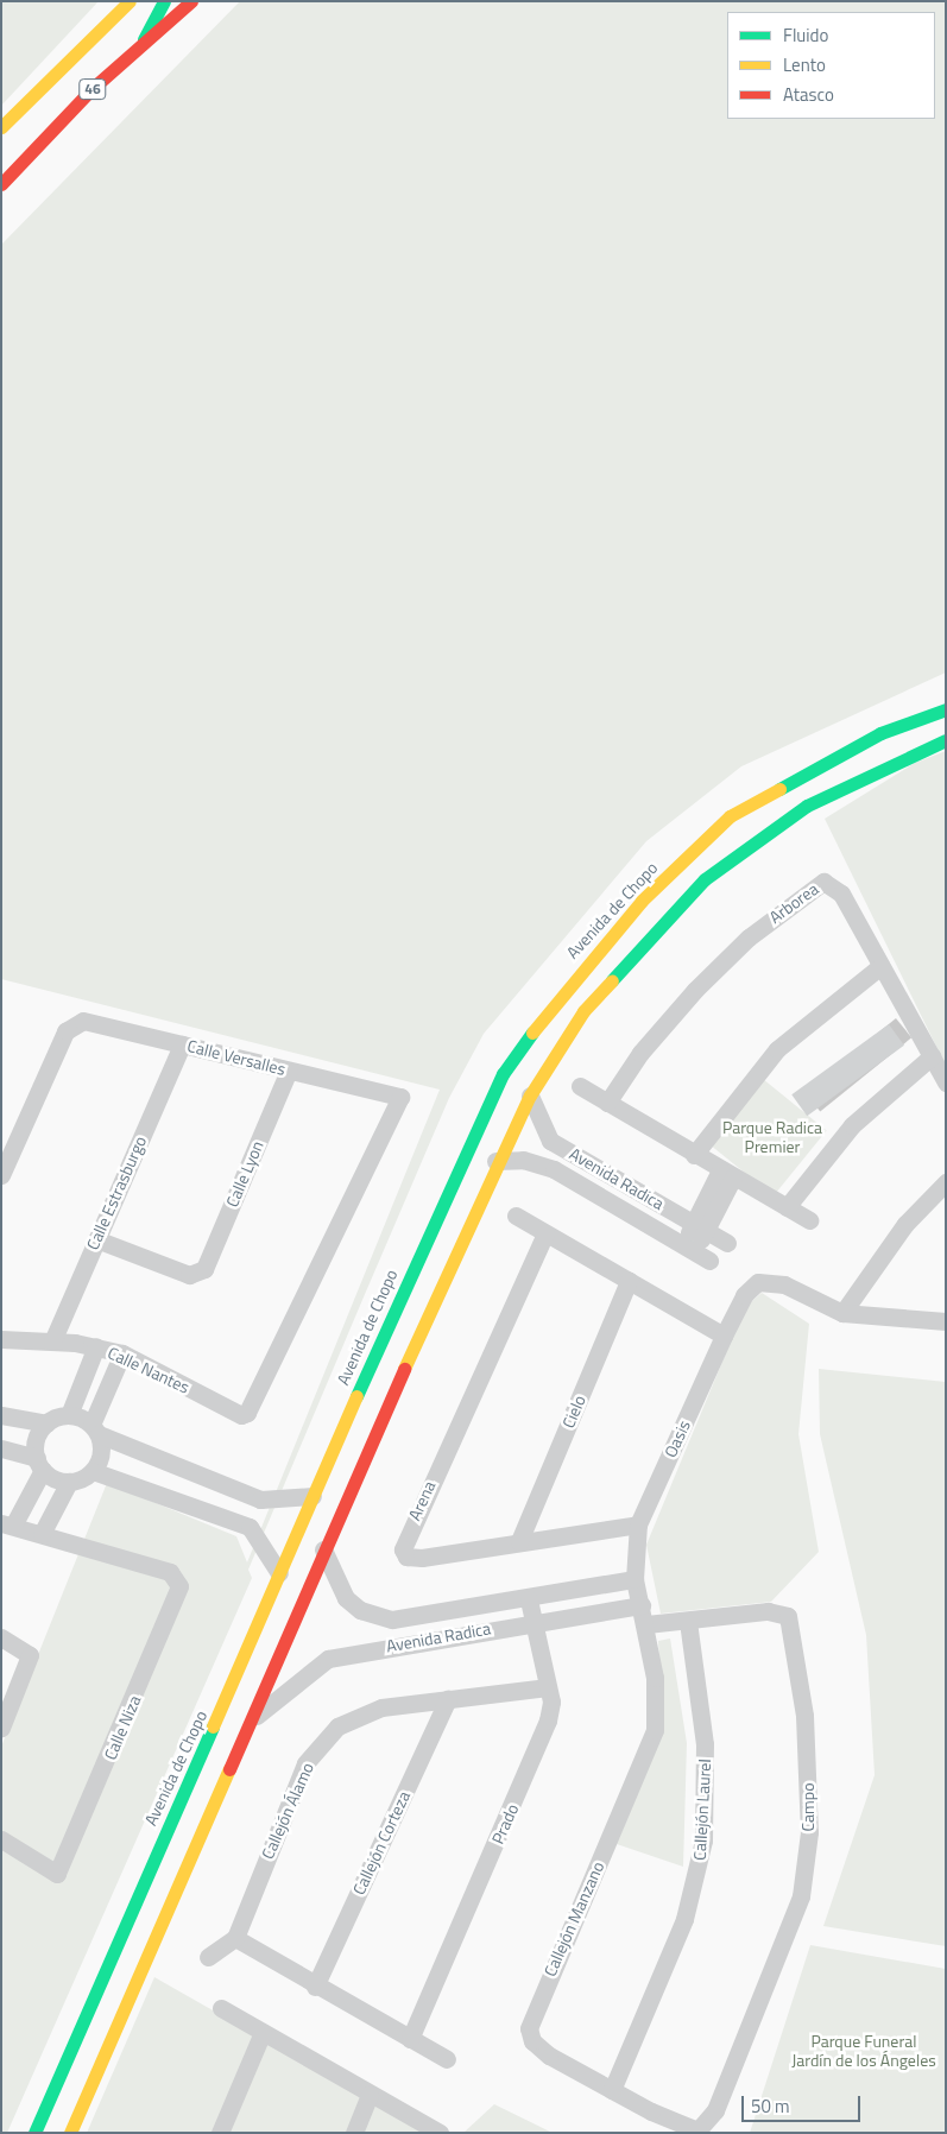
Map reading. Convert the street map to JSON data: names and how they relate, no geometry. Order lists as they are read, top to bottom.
{
  "streets": {
    "street": [
      "46",
      "Arborea",
      "Avenida de Chopo",
      "Calle Versalles",
      "Calle Lyon",
      "Avenida Radica",
      "Calle Estrasburgo",
      "Calle Nantes",
      "Cielo",
      "Oasis",
      "Arena",
      "Calle Niza",
      "Campo",
      "Callejón Laurel",
      "Callejón Álamo",
      "Prado",
      "Callejón Corteza",
      "Callejón Manzano"
    ]
  },
  "crossings": [
    ["Calle Versalles", "Calle Lyon"],
    ["Calle Versalles", "Calle Estrasburgo"],
    ["Calle Versalles", "Calle Nantes"],
    ["Calle Lyon", "Calle Estrasburgo"],
    ["Avenida Radica", "Oasis"],
    ["Avenida Radica", "Prado"],
    ["Avenida Radica", "Callejón Manzano"],
    ["Calle Estrasburgo", "Calle Nantes"],
    ["Cielo", "Arena"],
    ["Oasis", "Arena"],
    ["Oasis", "Callejón Manzano"],
    ["Campo", "Callejón Laurel"],
    ["Campo", "Callejón Manzano"],
    ["Callejón Laurel", "Callejón Manzano"],
    ["Callejón Álamo", "Prado"],
    ["Callejón Álamo", "Callejón Corteza"]
  ],
  "parks": ["Parque Radica Premier", "Parque Funeral Jardín de los Ángeles"],
  "legend": ["Fluido", "Lento", "Atasco"],
  "scale_bar": "50 m"
}
